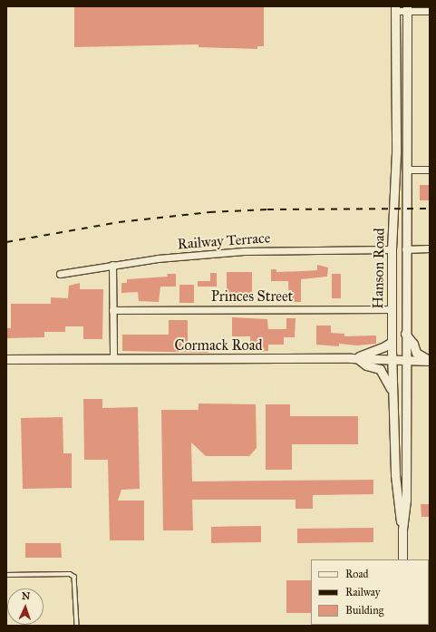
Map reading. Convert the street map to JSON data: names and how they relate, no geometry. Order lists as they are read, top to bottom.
{
  "streets": {
    "main road": ["Hanson Road", "Cormack Road"],
    "street": ["Railway Terrace", "Princes Street"]
  },
  "crossings": [
    ["Railway Terrace", "Hanson Road"],
    ["Hanson Road", "Princes Street"],
    ["Hanson Road", "Cormack Road"]
  ],
  "legend": ["Road", "Railway", "Building"],
  "north": "top"
}
